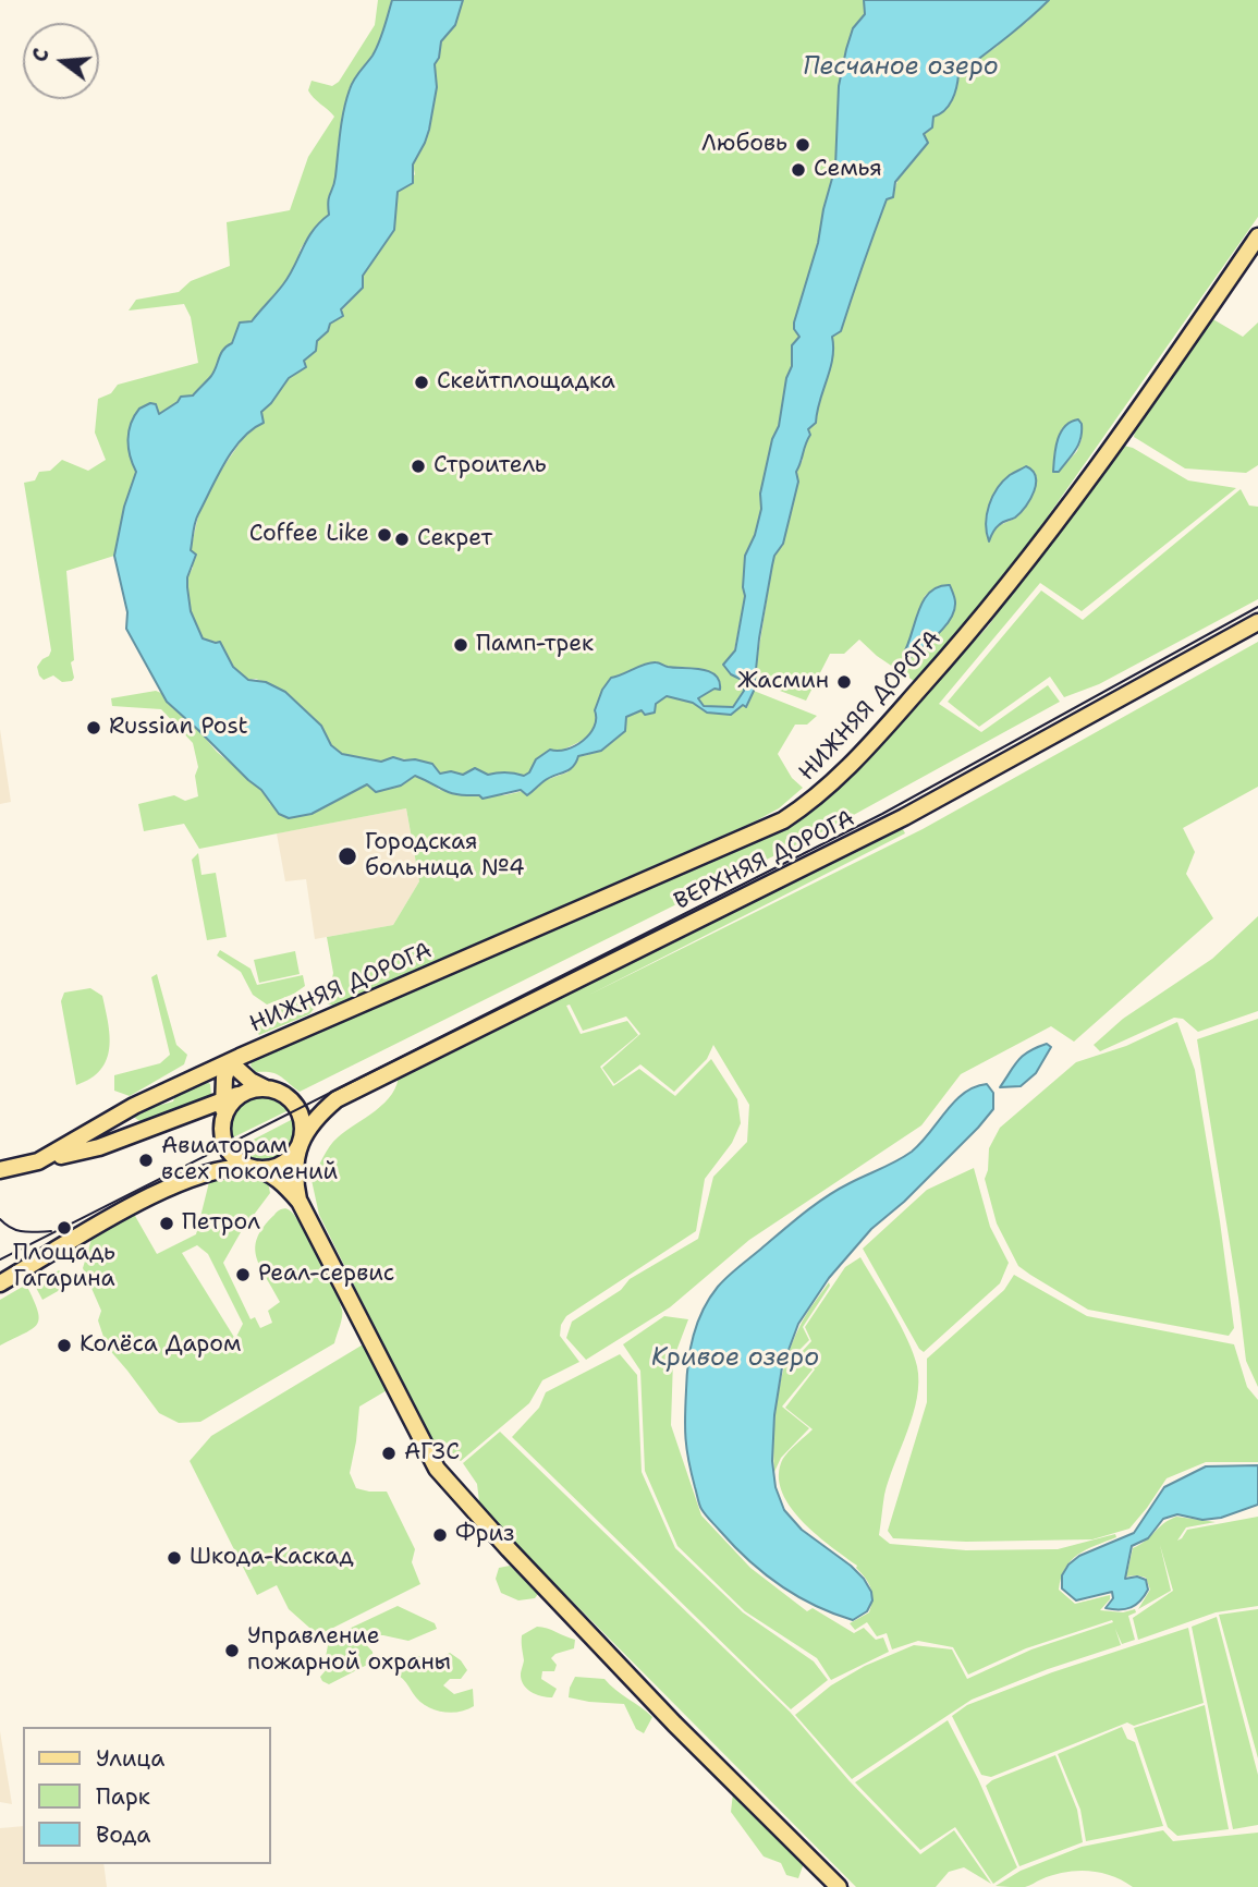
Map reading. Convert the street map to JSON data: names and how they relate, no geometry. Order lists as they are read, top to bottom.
{
  "streets": {
    "main road": ["НИЖНЯЯ ДОРОГА", "ВЕРХНЯЯ ДОРОГА"]
  },
  "water": ["Песчаное озеро", "Кривое озеро"],
  "places": [
    "Любовь",
    "Семья",
    "Скейтплощадка",
    "Строитель",
    "Coffee Like",
    "Секрет",
    "Памп-трек",
    "Жасмин",
    "Russian Post",
    "Городская больница №4",
    "Авиаторам всех поколений",
    "Петрол",
    "Площадь Гагарина",
    "Реал-сервис",
    "Колёса Даром",
    "АГЗС",
    "Фриз",
    "Шкода-Каскад",
    "Управление пожарной охраны"
  ],
  "legend": ["Улица", "Парк", "Вода"],
  "north": "left"
}
